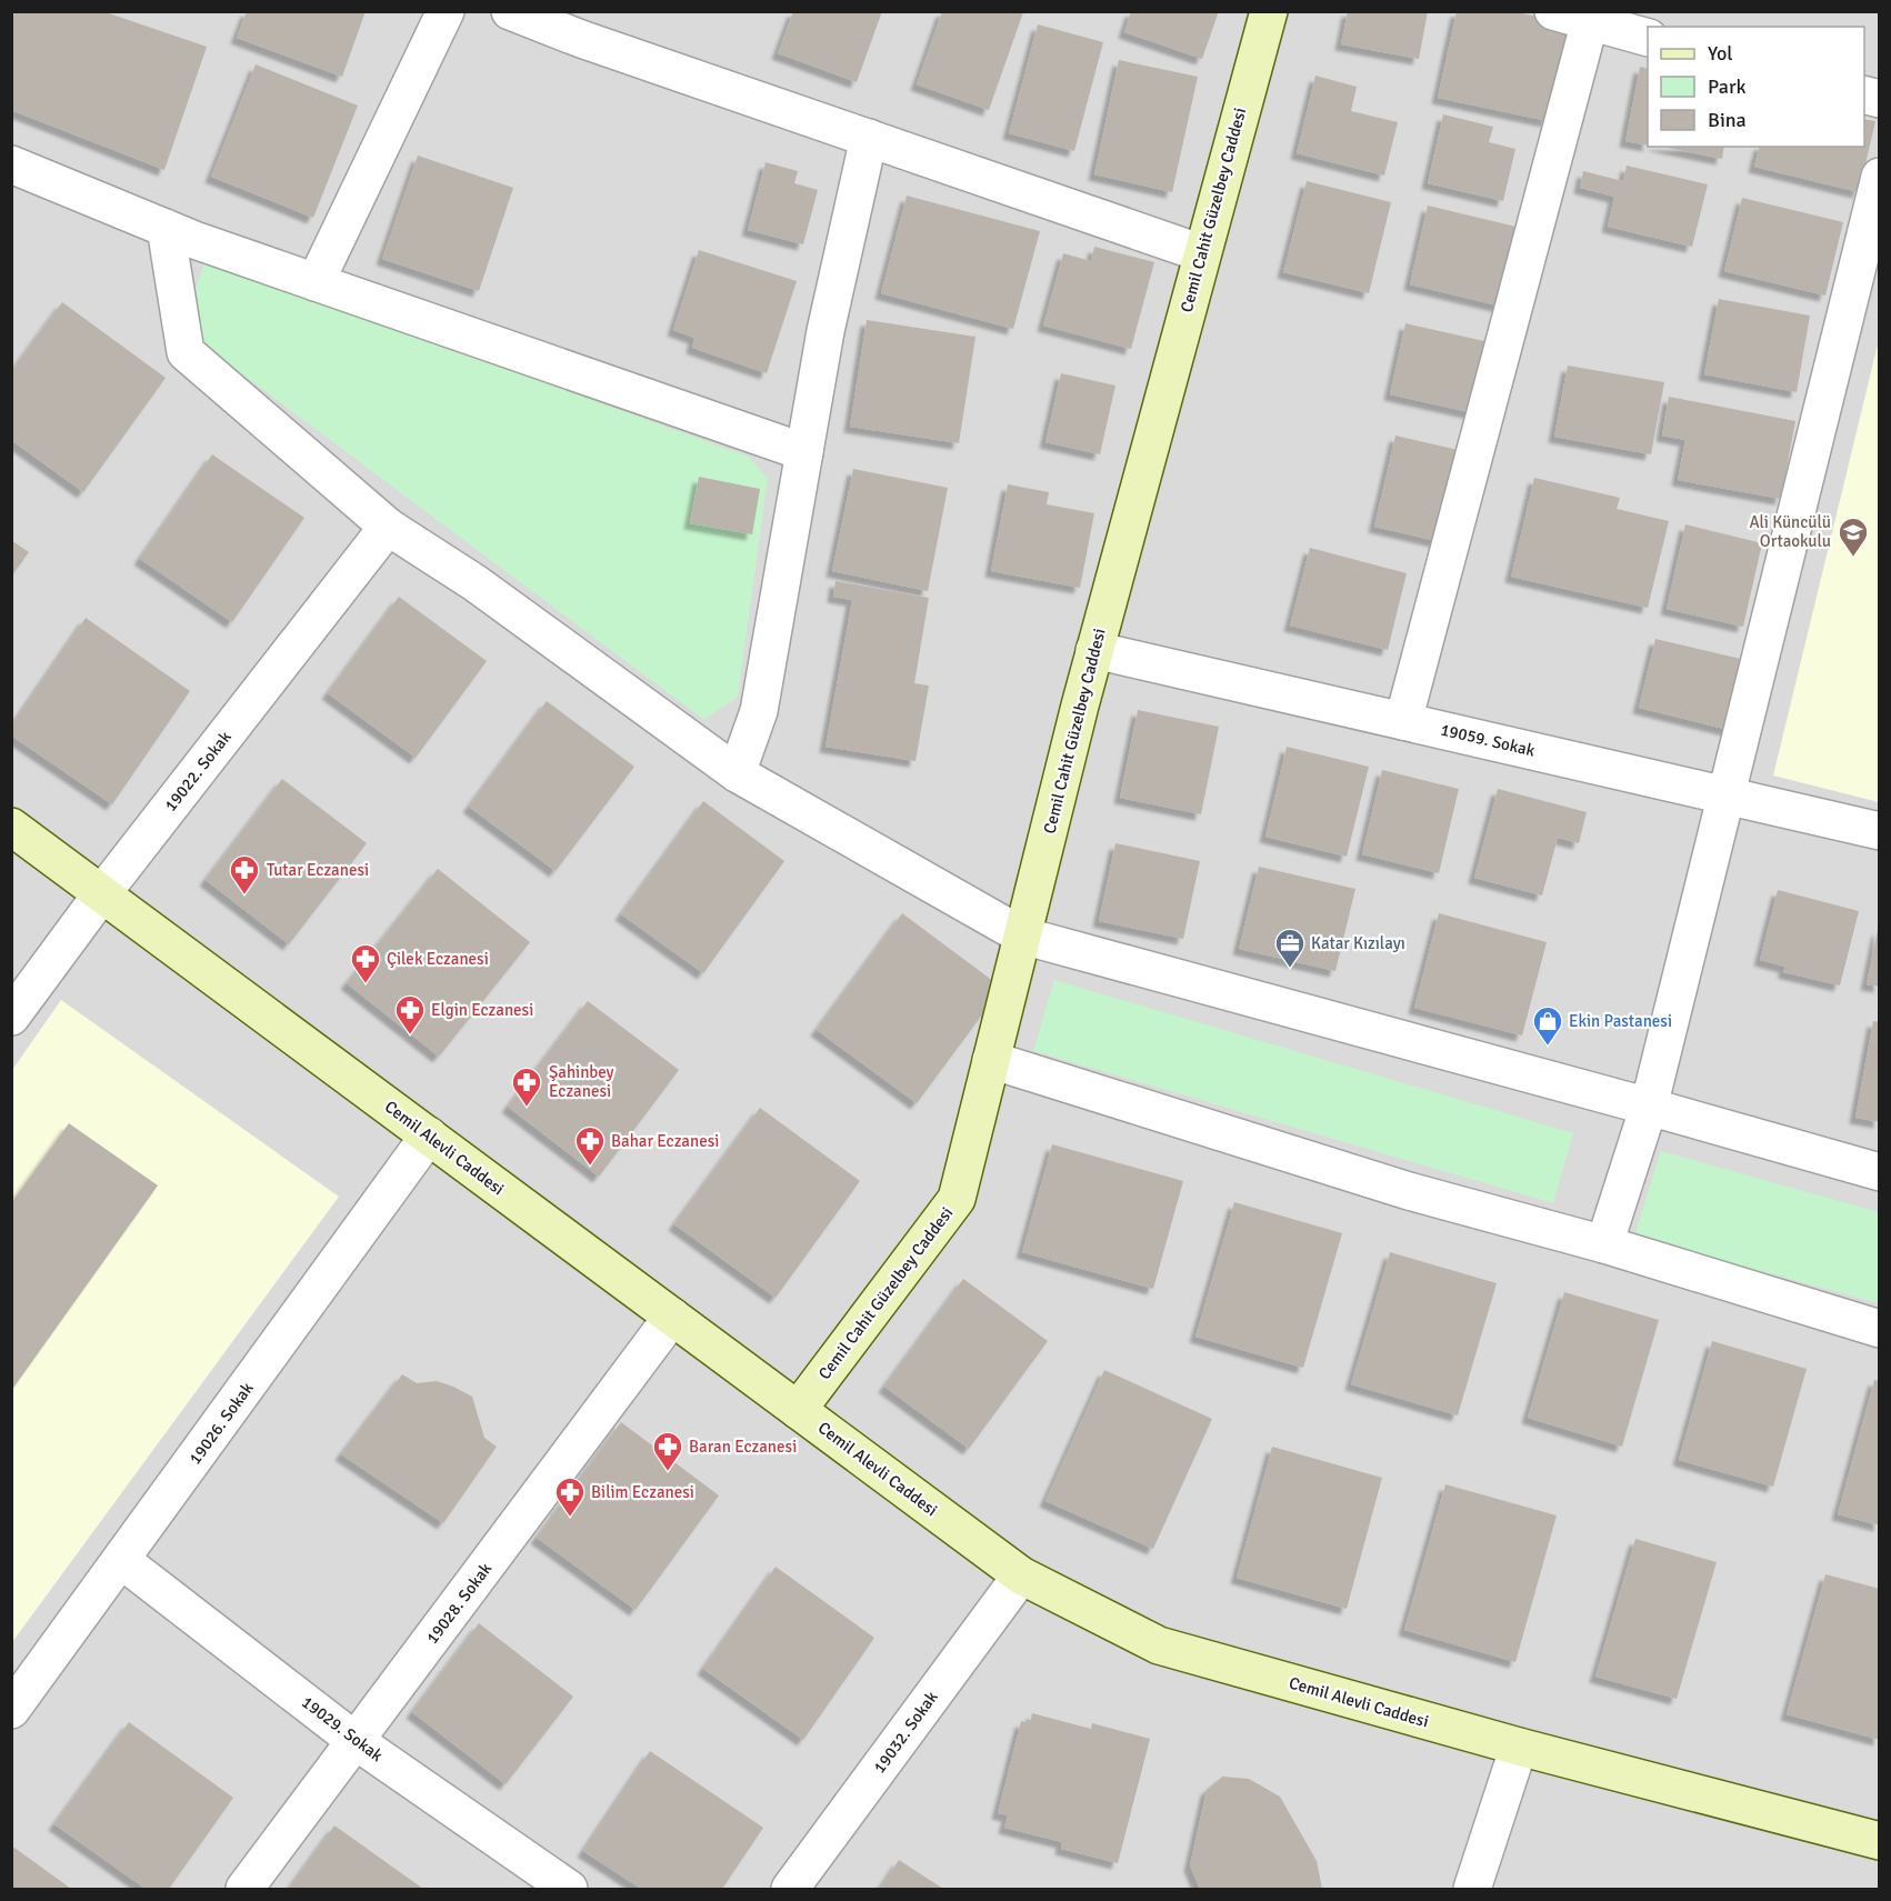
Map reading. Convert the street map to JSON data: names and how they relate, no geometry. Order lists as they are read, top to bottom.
{
  "streets": {
    "street": [
      "Cemil Cahit Güzelbey Caddesi",
      "19059. Sokak",
      "19022. Sokak",
      "Cemil Alevli Caddesi",
      "19026. Sokak",
      "19028. Sokak",
      "19029. Sokak",
      "19032. Sokak"
    ]
  },
  "crossings": [
    ["Cemil Cahit Güzelbey Caddesi", "19059. Sokak"],
    ["Cemil Cahit Güzelbey Caddesi", "Cemil Alevli Caddesi"],
    ["19022. Sokak", "Cemil Alevli Caddesi"],
    ["Cemil Alevli Caddesi", "19026. Sokak"],
    ["Cemil Alevli Caddesi", "19028. Sokak"],
    ["Cemil Alevli Caddesi", "19032. Sokak"],
    ["19026. Sokak", "19029. Sokak"],
    ["19028. Sokak", "19029. Sokak"]
  ],
  "places": {
    "school or university": ["Ali Küncülü Ortaokulu"],
    "pharmacy": [
      "Tutar Eczanesi",
      "Çilek Eczanesi",
      "Elgin Eczanesi",
      "Şahinbey Eczanesi",
      "Bahar Eczanesi",
      "Baran Eczanesi",
      "Bilim Eczanesi"
    ],
    "office": ["Katar Kızılayı"],
    "shop": ["Ekin Pastanesi"]
  },
  "legend": ["Yol", "Park", "Bina"]
}
